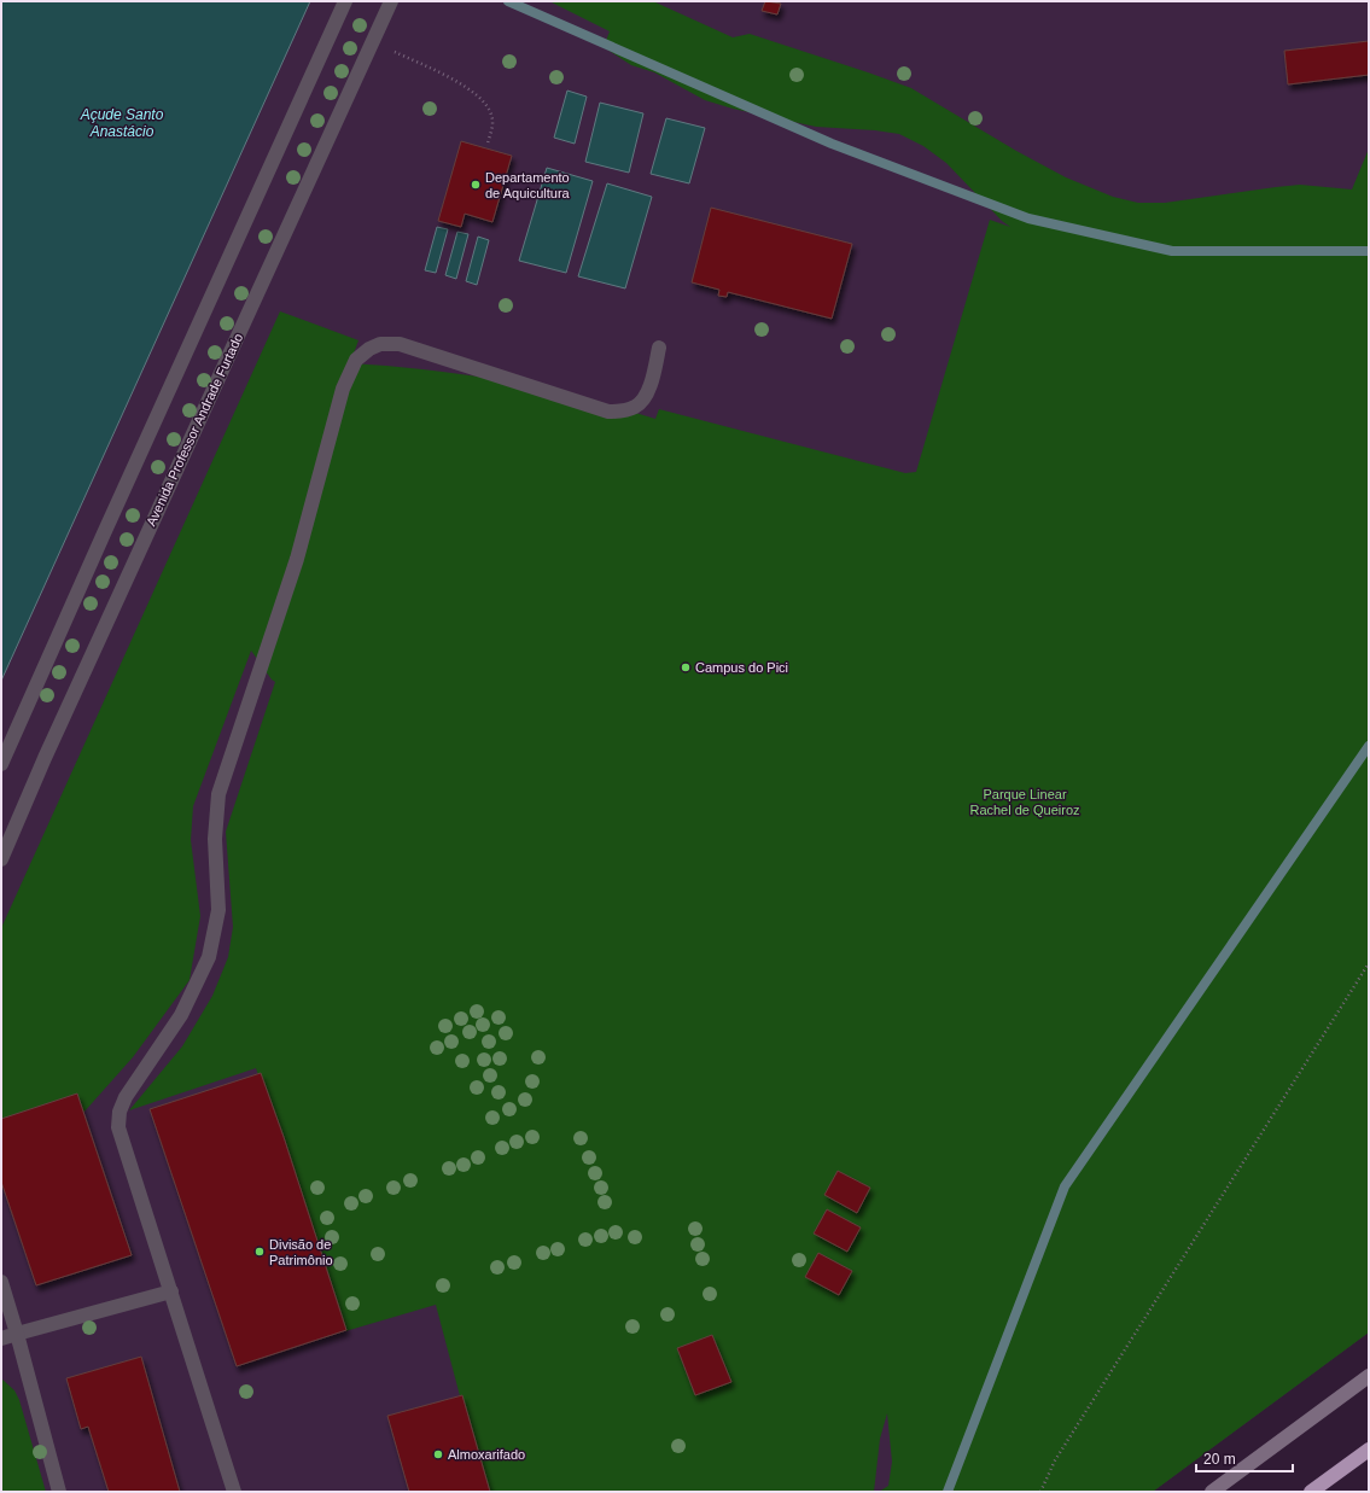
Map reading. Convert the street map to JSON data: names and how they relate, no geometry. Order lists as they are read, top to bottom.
{
  "streets": {
    "street": ["Avenida Professor Andrade Furtado"]
  },
  "water": ["Açude Santo Anastácio"],
  "parks": ["Parque Linear Rachel de Queiroz"],
  "places": [
    "Departamento de Aquicultura",
    "Campus do Pici",
    "Divisão de Patrimônio",
    "Almoxarifado"
  ],
  "scale_bar": "20 m"
}
